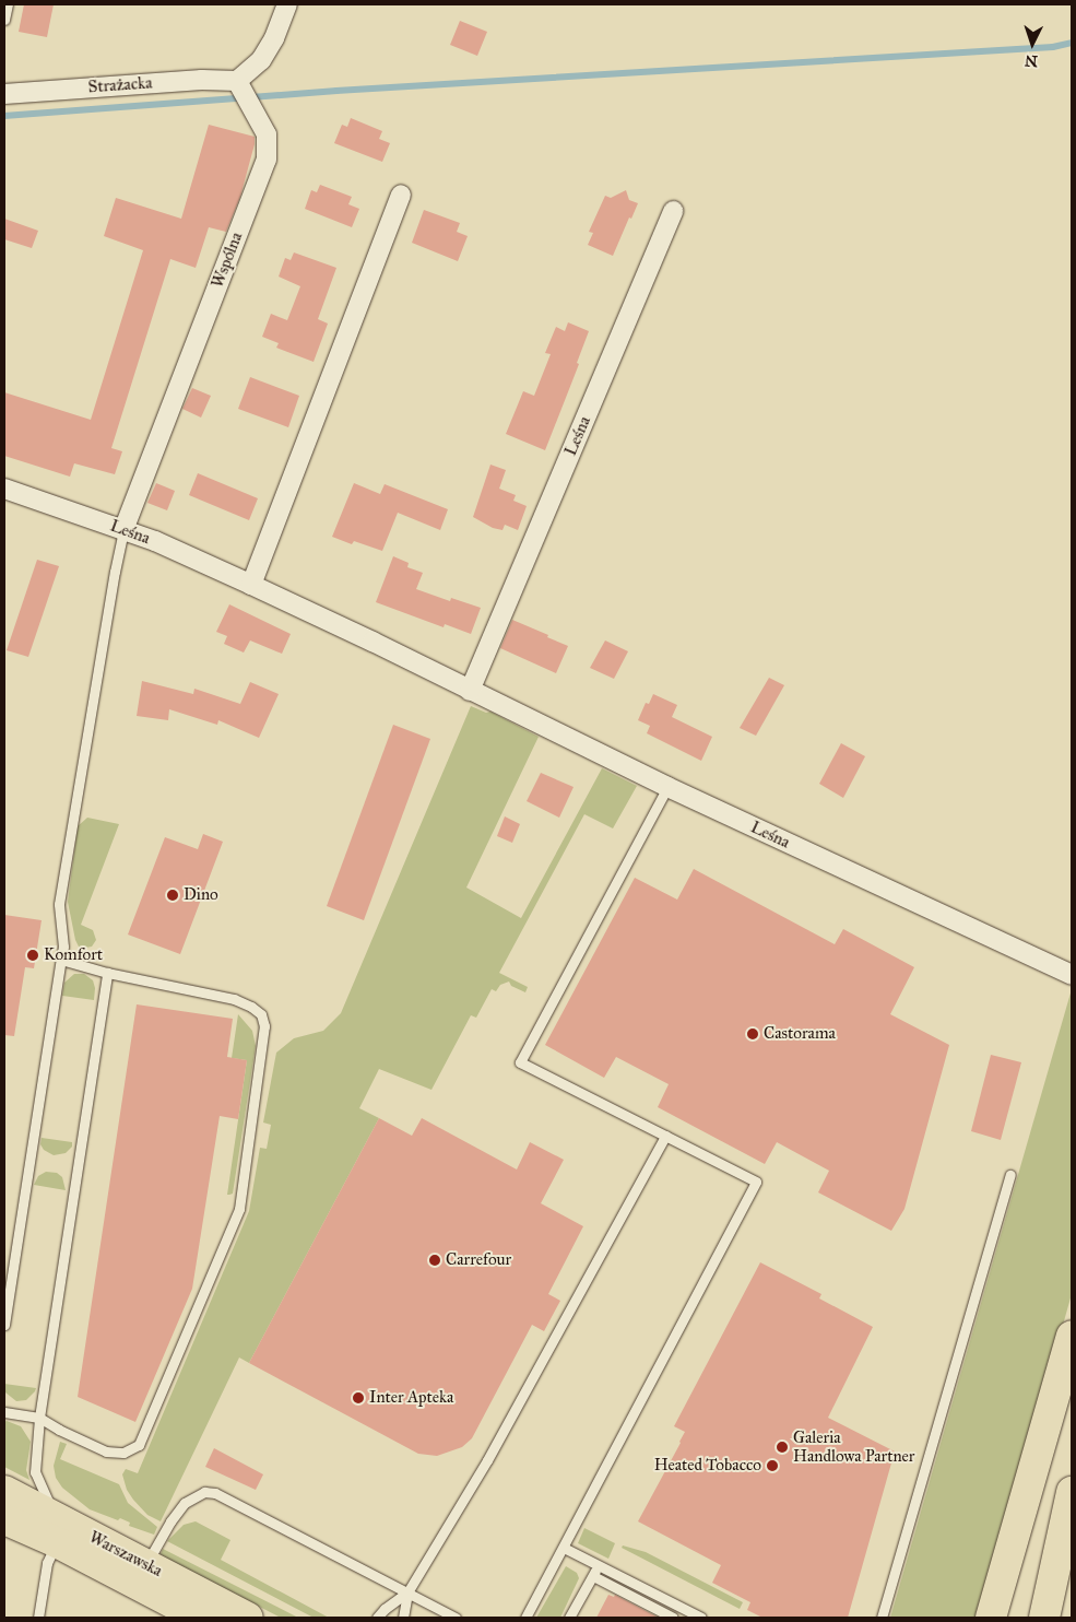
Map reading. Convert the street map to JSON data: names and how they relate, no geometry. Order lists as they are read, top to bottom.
{
  "streets": {
    "main road": ["Warszawska"],
    "street": ["Strażacka", "Wspólna", "Leśna"]
  },
  "crossings": [
    ["Strażacka", "Wspólna"],
    ["Wspólna", "Leśna"]
  ],
  "places": [
    "Dino",
    "Komfort",
    "Castorama",
    "Carrefour",
    "Inter Apteka",
    "Galeria Handlowa Partner",
    "Heated Tobacco"
  ],
  "north": "bottom"
}
